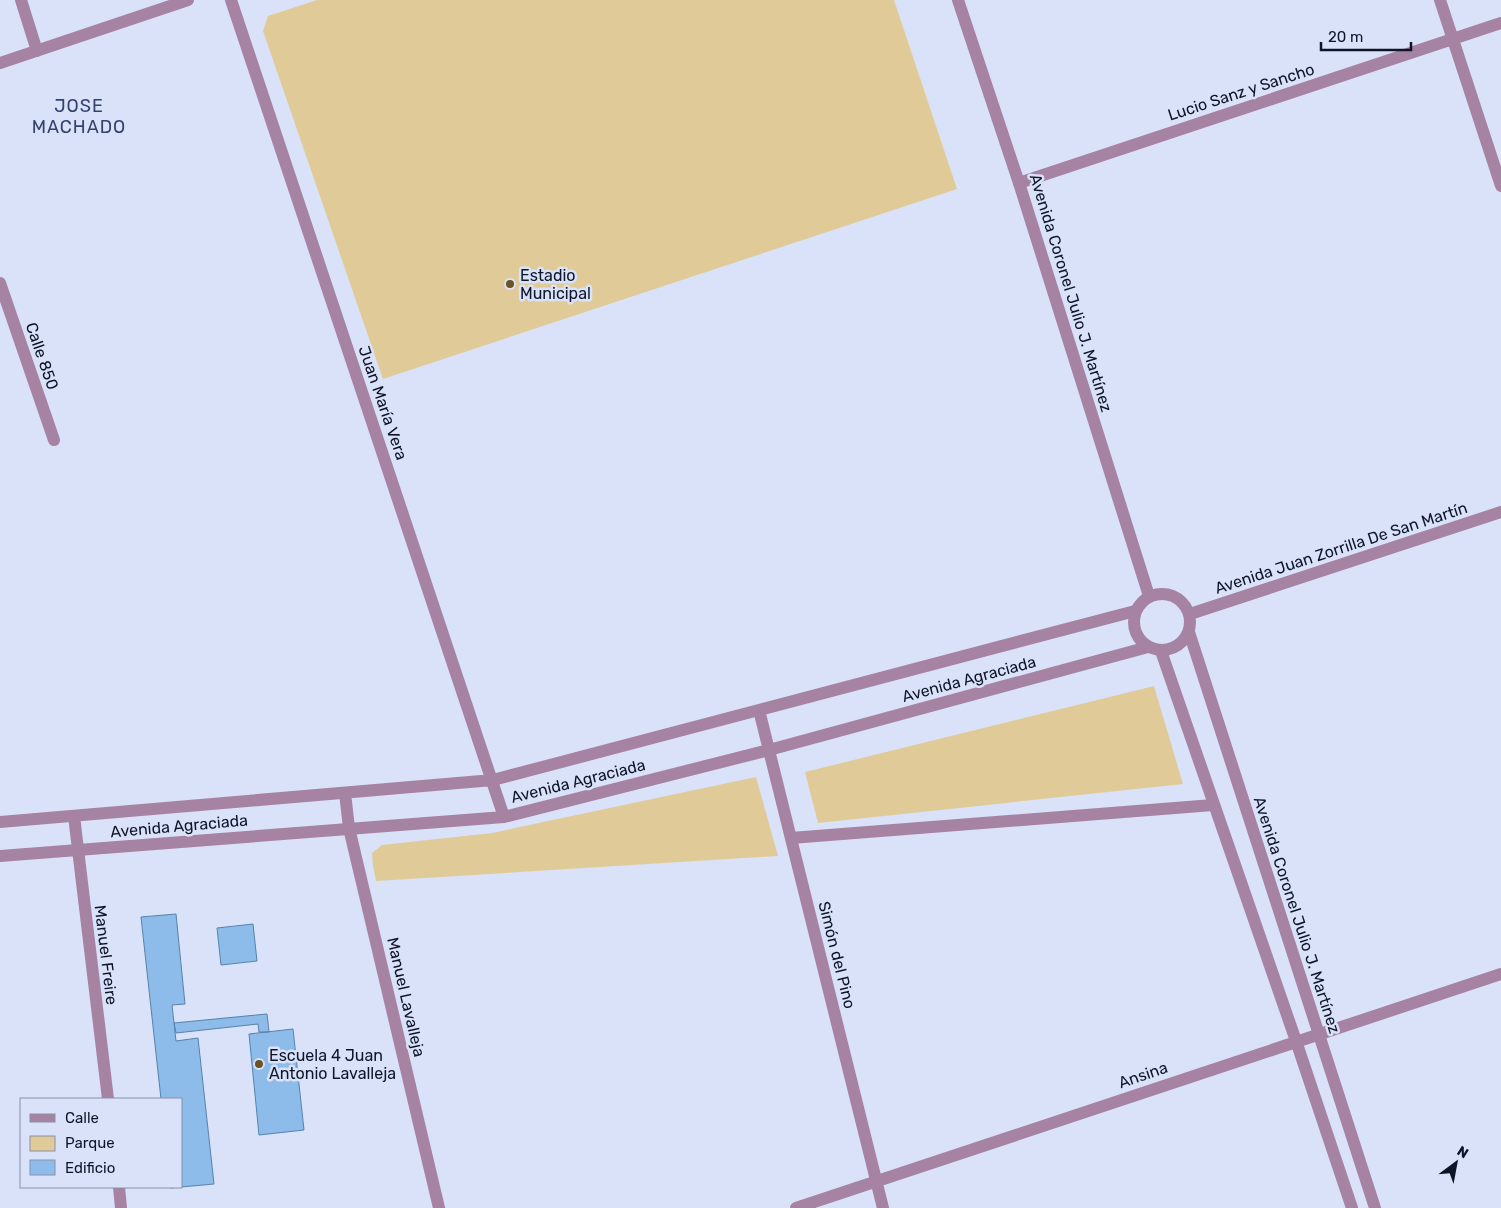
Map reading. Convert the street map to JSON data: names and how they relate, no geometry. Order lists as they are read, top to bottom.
{
  "streets": {
    "street": [
      "Lucio Sanz y Sancho",
      "Avenida Coronel Julio J. Martínez",
      "Calle 850",
      "Juan María Vera",
      "Avenida Juan Zorrilla De San Martín",
      "Avenida Agraciada",
      "Manuel Freire",
      "Simón del Pino",
      "Manuel Lavalleja",
      "Ansina"
    ]
  },
  "crossings": [
    ["Lucio Sanz y Sancho", "Avenida Coronel Julio J. Martínez"],
    ["Avenida Coronel Julio J. Martínez", "Avenida Juan Zorrilla De San Martín"],
    ["Avenida Coronel Julio J. Martínez", "Avenida Agraciada"],
    ["Avenida Coronel Julio J. Martínez", "Ansina"],
    ["Juan María Vera", "Avenida Agraciada"],
    ["Avenida Juan Zorrilla De San Martín", "Avenida Agraciada"],
    ["Avenida Agraciada", "Manuel Freire"],
    ["Avenida Agraciada", "Simón del Pino"],
    ["Avenida Agraciada", "Manuel Lavalleja"],
    ["Simón del Pino", "Ansina"]
  ],
  "districts": ["JOSE MACHADO"],
  "places": ["Estadio Municipal", "Escuela 4 Juan Antonio Lavalleja"],
  "legend": ["Calle", "Parque", "Edificio"],
  "scale_bar": "20 m",
  "north": "top right"
}
